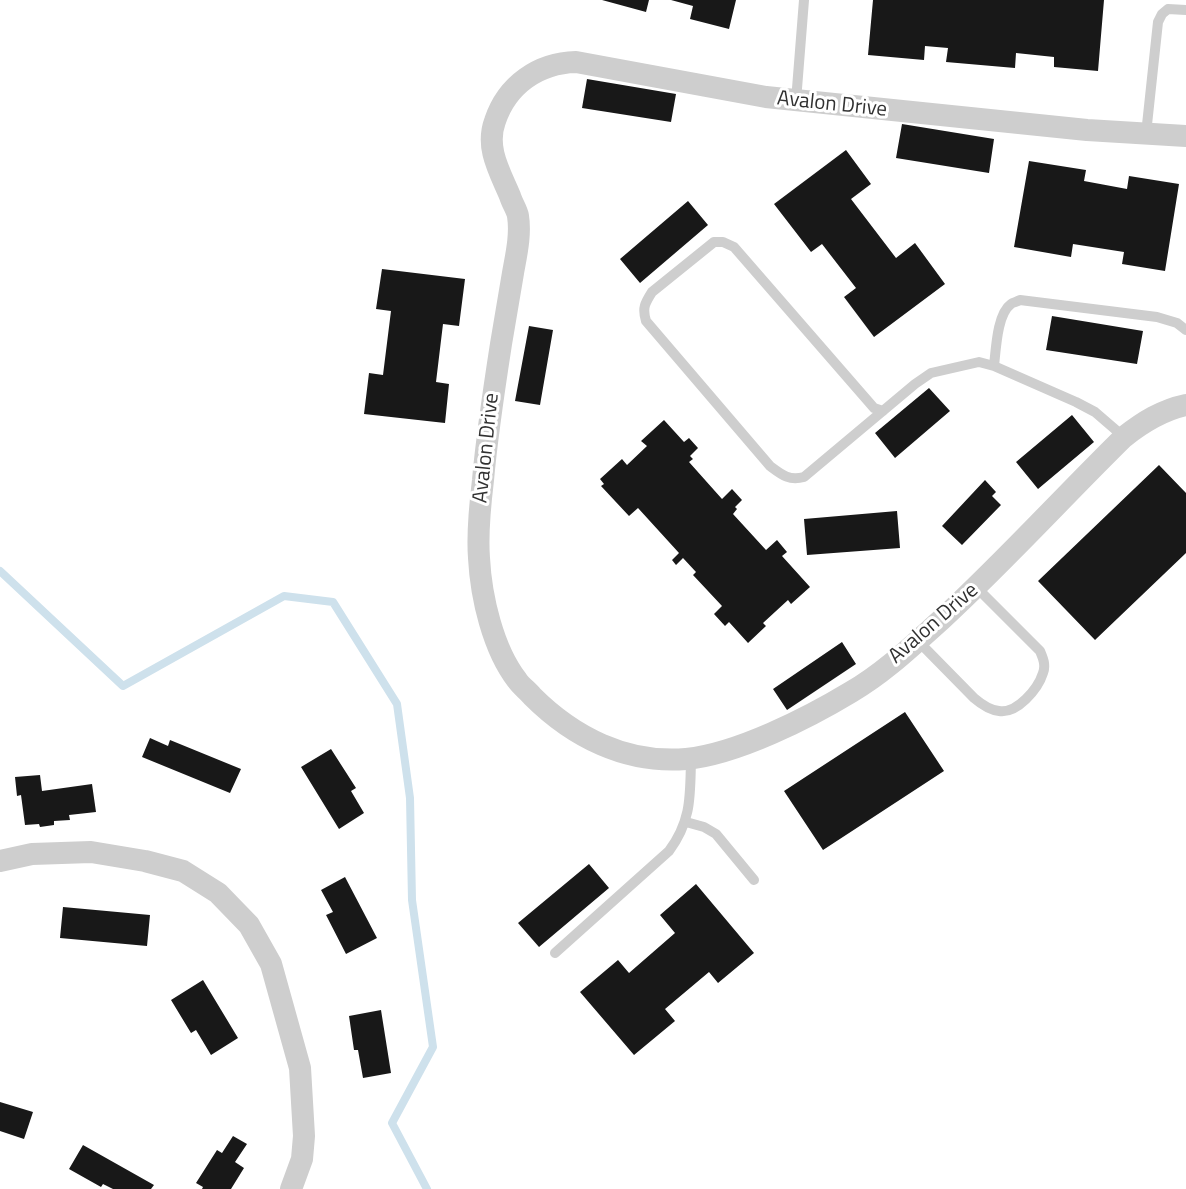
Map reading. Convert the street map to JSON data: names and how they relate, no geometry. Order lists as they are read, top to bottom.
{
  "streets": {
    "street": ["Avalon Drive"]
  }
}
